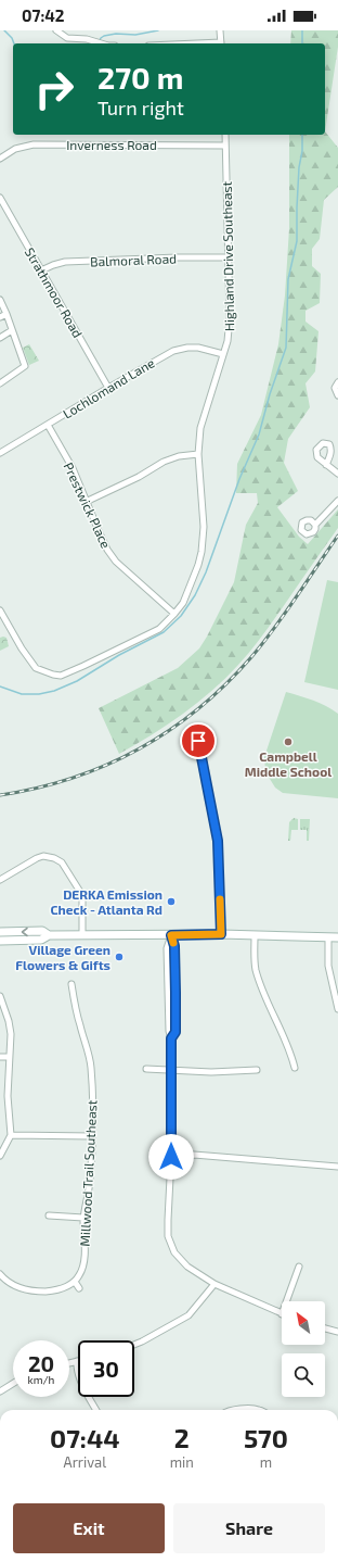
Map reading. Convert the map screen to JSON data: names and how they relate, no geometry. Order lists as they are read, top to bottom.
{
  "streets": {
    "street": [
      "Inverness Road",
      "Highland Drive Southeast",
      "Balmoral Road",
      "Strathmoor Road",
      "Lochlomand Lane",
      "Prestwick Place",
      "Millwood Trail Southeast"
    ]
  },
  "crossings": [
    ["Inverness Road", "Highland Drive Southeast"],
    ["Highland Drive Southeast", "Balmoral Road"],
    ["Highland Drive Southeast", "Lochlomand Lane"],
    ["Highland Drive Southeast", "Prestwick Place"],
    ["Balmoral Road", "Strathmoor Road"],
    ["Strathmoor Road", "Lochlomand Lane"],
    ["Lochlomand Lane", "Prestwick Place"]
  ],
  "places": ["Campbell Middle School", "DERKA Emission Check - Atlanta Rd", "Village Green Flowers & Gifts"],
  "north": "top left",
  "page": {
    "status": "07:42",
    "turn": ["270 m", "Turn right"],
    "speed": "20 km/h",
    "limit": "30",
    "eta": [
      "07:44",
      "Arrival",
      "2",
      "min",
      "570",
      "m"
    ],
    "buttons": ["Exit", "Share"]
  }
}
